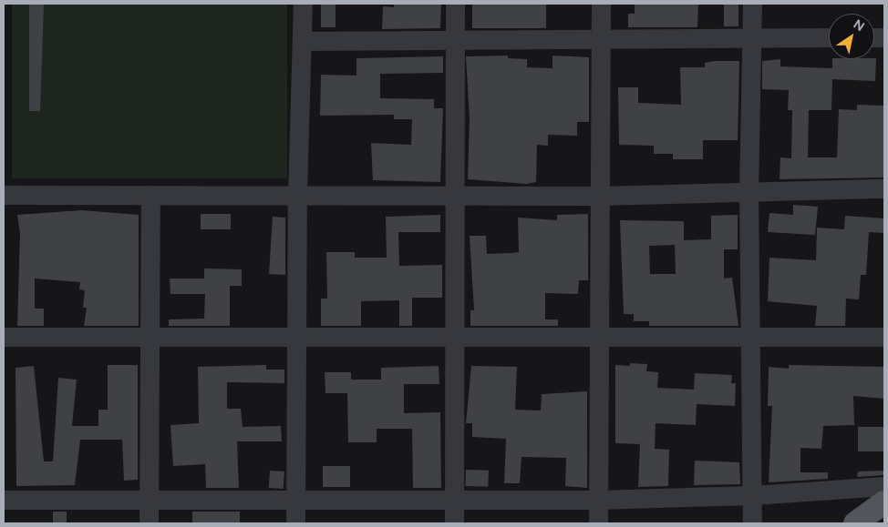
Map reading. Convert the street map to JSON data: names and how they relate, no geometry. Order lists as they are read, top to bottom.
{
  "north": "top right"
}
